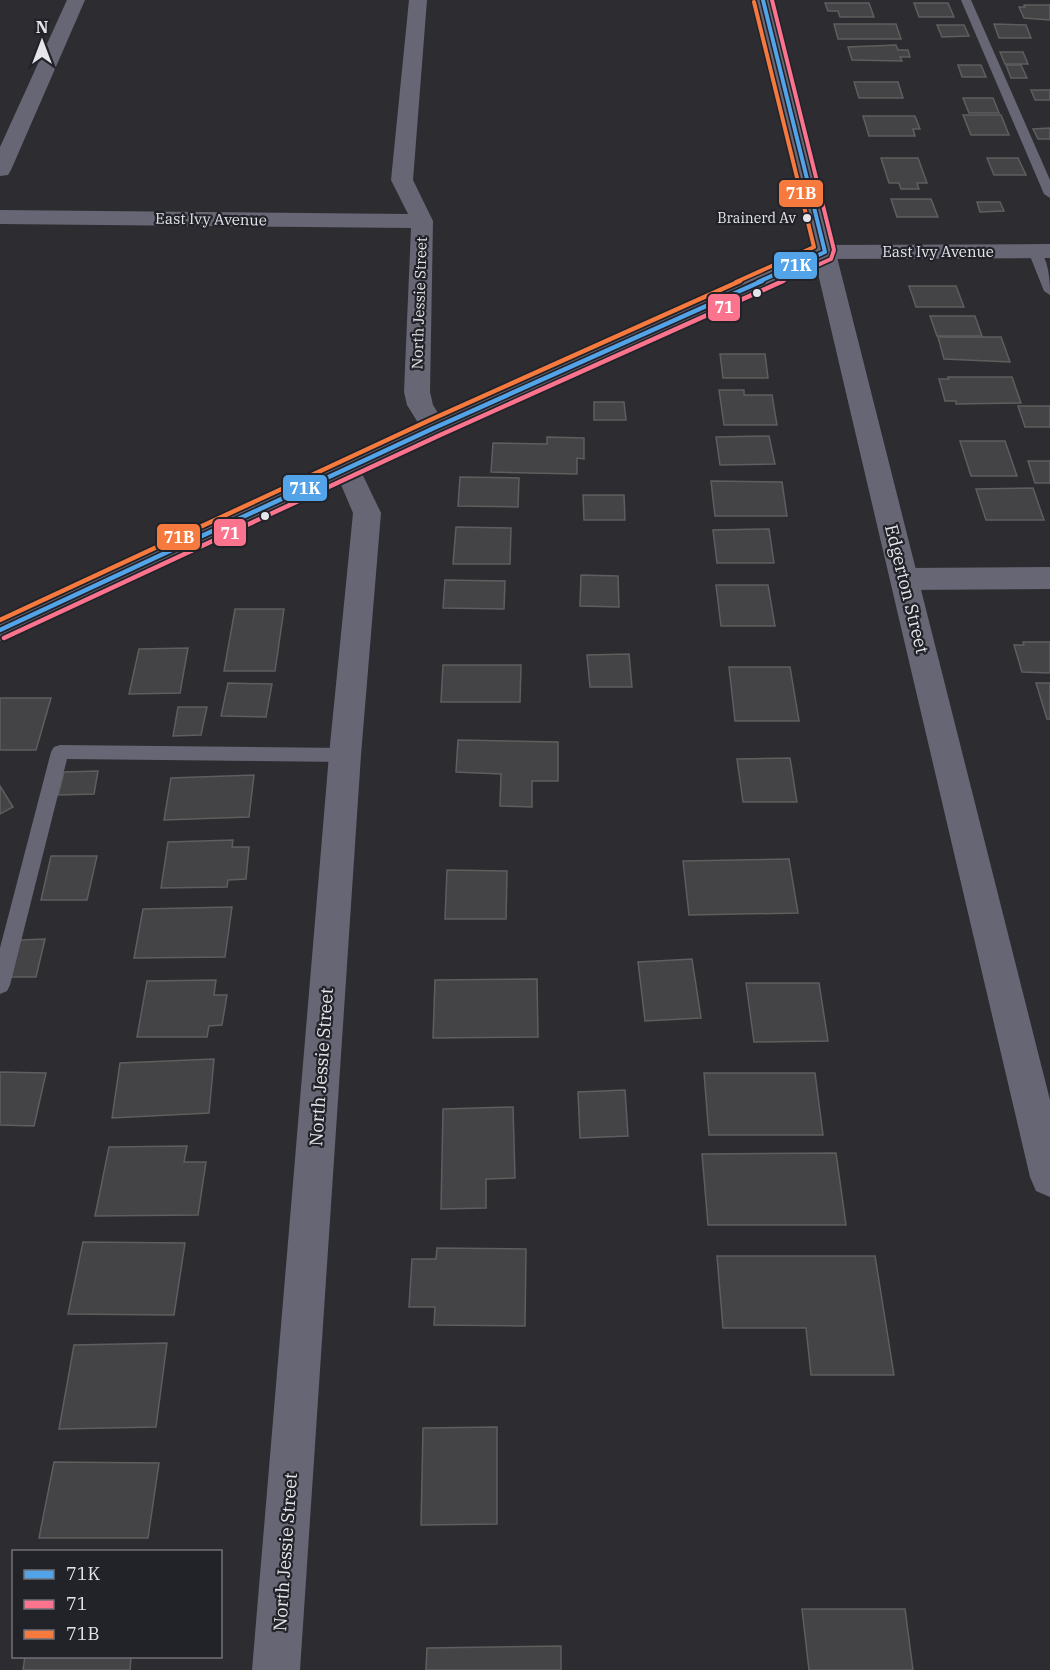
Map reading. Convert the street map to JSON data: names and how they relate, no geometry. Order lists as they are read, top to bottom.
{
  "streets": {
    "street": ["East Ivy Avenue", "North Jessie Street", "Edgerton Street"]
  },
  "crossings": [
    ["East Ivy Avenue", "North Jessie Street"],
    ["East Ivy Avenue", "Edgerton Street"]
  ],
  "places": ["Brainerd Av"],
  "lines": ["transit line 71K", "transit line 71", "transit line 71B"],
  "legend": ["71K", "71", "71B"],
  "north": "top"
}
